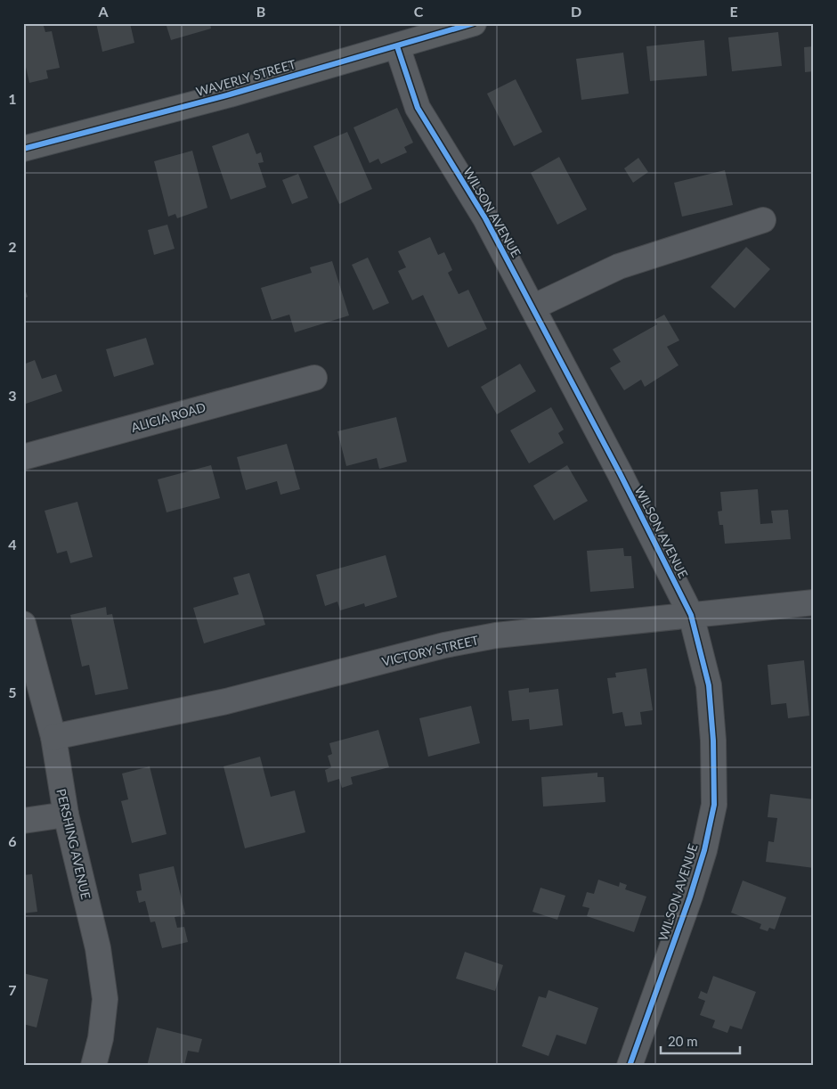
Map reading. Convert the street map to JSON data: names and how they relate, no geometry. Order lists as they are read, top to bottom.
{
  "streets": {
    "main road": ["WAVERLY STREET"],
    "street": [
      "WILSON AVENUE",
      "ALICIA ROAD",
      "VICTORY STREET",
      "PERSHING AVENUE"
    ]
  },
  "crossings": [
    ["WAVERLY STREET", "WILSON AVENUE"],
    ["WILSON AVENUE", "VICTORY STREET"],
    ["VICTORY STREET", "PERSHING AVENUE"]
  ],
  "scale_bar": "20 m",
  "grid": {
    "columns": [
      "A",
      "B",
      "C",
      "D",
      "E"
    ],
    "rows": [
      "1",
      "2",
      "3",
      "4",
      "5",
      "6",
      "7"
    ]
  }
}
